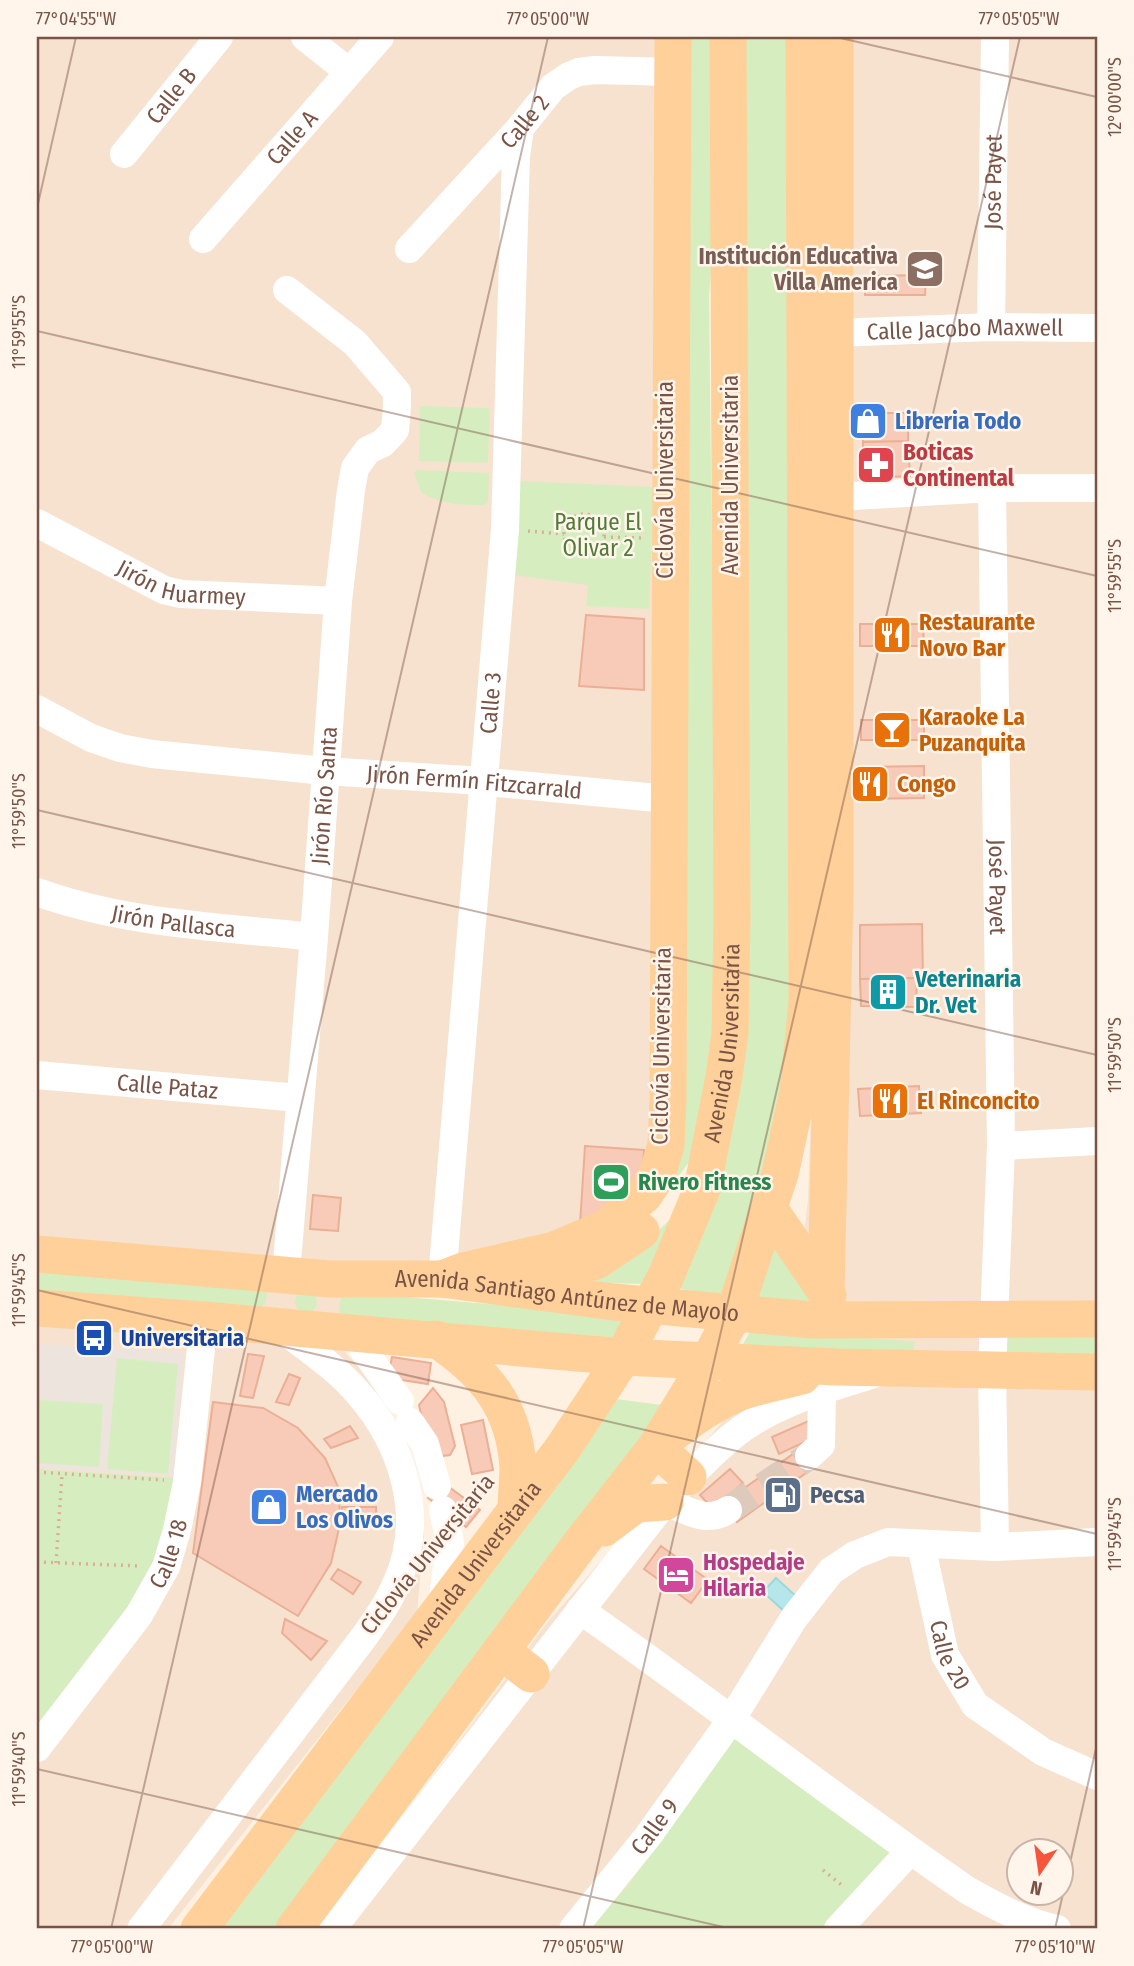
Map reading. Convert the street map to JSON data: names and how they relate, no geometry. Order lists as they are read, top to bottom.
{
  "streets": {
    "main road": ["Avenida Universitaria", "Avenida Santiago Antúnez de Mayolo"],
    "street": [
      "Calle B",
      "Calle 2",
      "Calle A",
      "José Payet",
      "Calle Jacobo Maxwell",
      "Jirón Huarmey",
      "Calle 3",
      "Jirón Fermín Fitzcarrald",
      "Jirón Río Santa",
      "Jirón Pallasca",
      "Calle Pataz",
      "Calle 18",
      "Calle 20",
      "Calle 9"
    ]
  },
  "crossings": [
    ["Calle 2", "Avenida Universitaria"],
    ["Calle 2", "Calle 3"],
    ["José Payet", "Calle Jacobo Maxwell"],
    ["José Payet", "Avenida Santiago Antúnez de Mayolo"],
    ["José Payet", "Calle 9"],
    ["Avenida Universitaria", "Calle 3"],
    ["Avenida Universitaria", "Jirón Fermín Fitzcarrald"],
    ["Avenida Universitaria", "Avenida Santiago Antúnez de Mayolo"],
    ["Jirón Huarmey", "Jirón Río Santa"],
    ["Calle 3", "Jirón Fermín Fitzcarrald"],
    ["Calle 3", "Avenida Santiago Antúnez de Mayolo"],
    ["Jirón Fermín Fitzcarrald", "Jirón Río Santa"],
    ["Jirón Río Santa", "Jirón Pallasca"],
    ["Jirón Río Santa", "Calle Pataz"],
    ["Jirón Río Santa", "Avenida Santiago Antúnez de Mayolo"],
    ["Calle 20", "Calle 9"]
  ],
  "parks": ["Parque El Olivar 2"],
  "places": {
    "school or university": ["Institución Educativa Villa America"],
    "shop": ["Libreria Todo", "Mercado Los Olivos"],
    "pharmacy": ["Boticas Continental"],
    "restaurant": ["Restaurante Novo Bar", "Congo", "El Rinconcito"],
    "bar": ["Karaoke La Puzanquita"],
    "building": ["Veterinaria Dr. Vet"],
    "sports": ["Rivero Fitness"],
    "bus stop": ["Universitaria"],
    "fuel station": ["Pecsa"],
    "hotel": ["Hospedaje Hilaria"]
  },
  "north": "bottom",
  "coordinates": [
    "77°04'55\"W",
    "77°05'00\"W",
    "77°05'05\"W",
    "12°00'00\"S",
    "11°59'55\"S",
    "11°59'50\"S",
    "11°59'45\"S",
    "11°59'40\"S",
    "77°05'10\"W"
  ]
}
